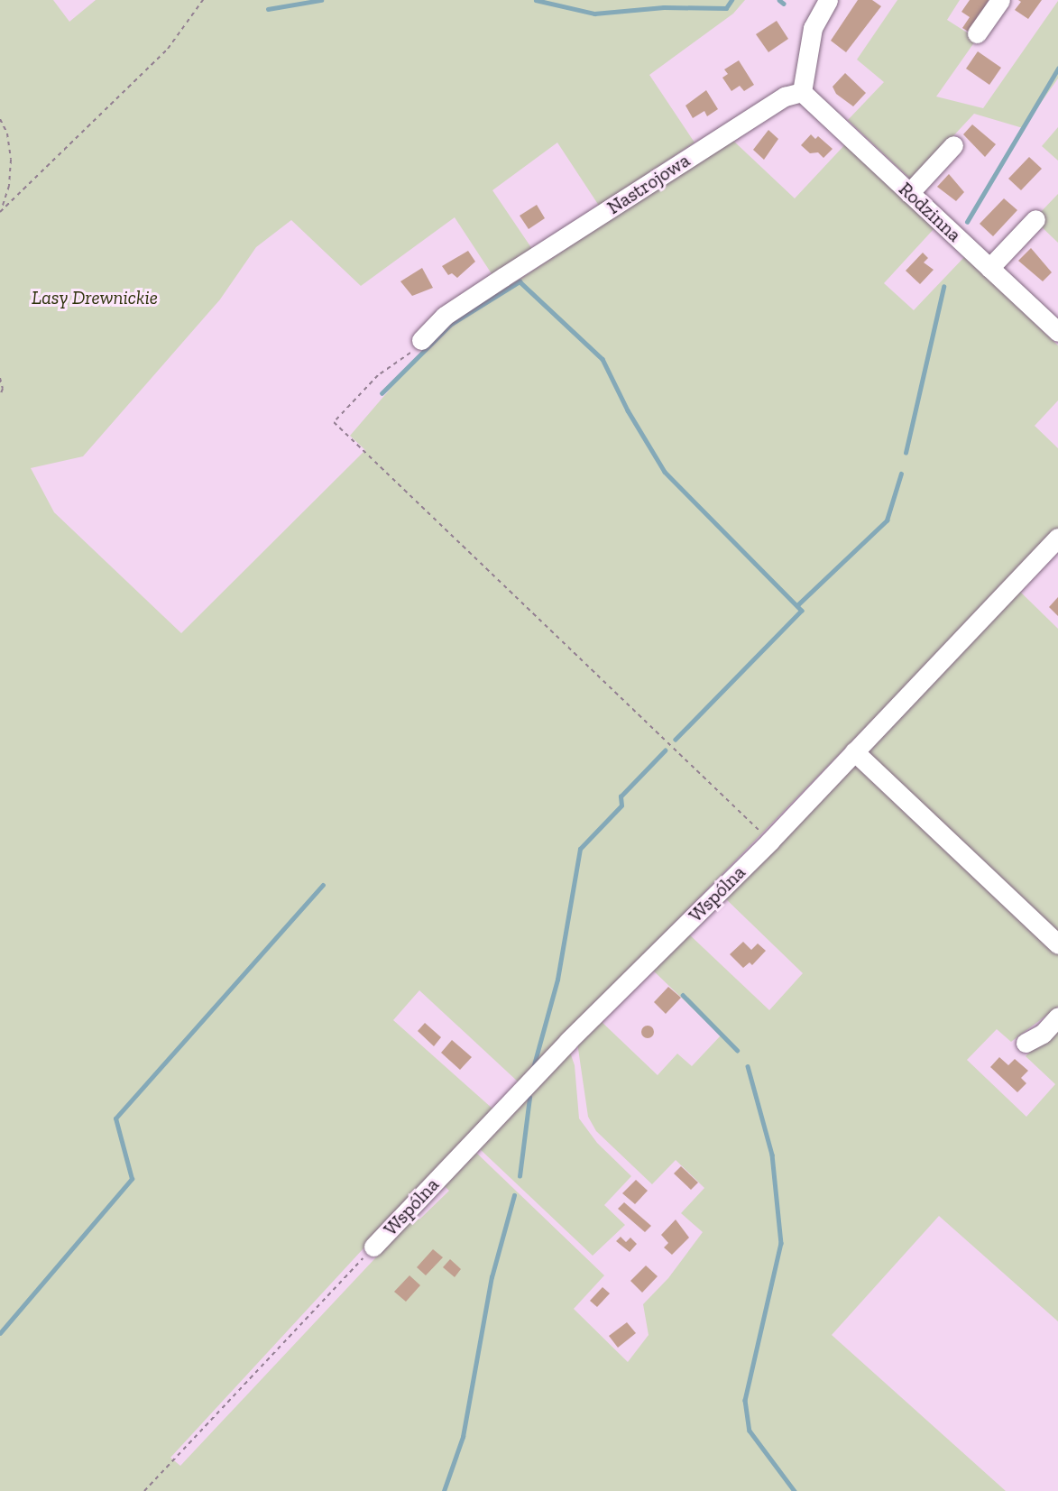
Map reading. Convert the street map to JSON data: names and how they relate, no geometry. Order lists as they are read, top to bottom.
{
  "streets": {
    "street": ["Nastrojowa", "Rodzinna", "Wspólna"]
  },
  "crossings": [
    ["Nastrojowa", "Rodzinna"]
  ],
  "parks": ["Lasy Drewnickie"]
}
